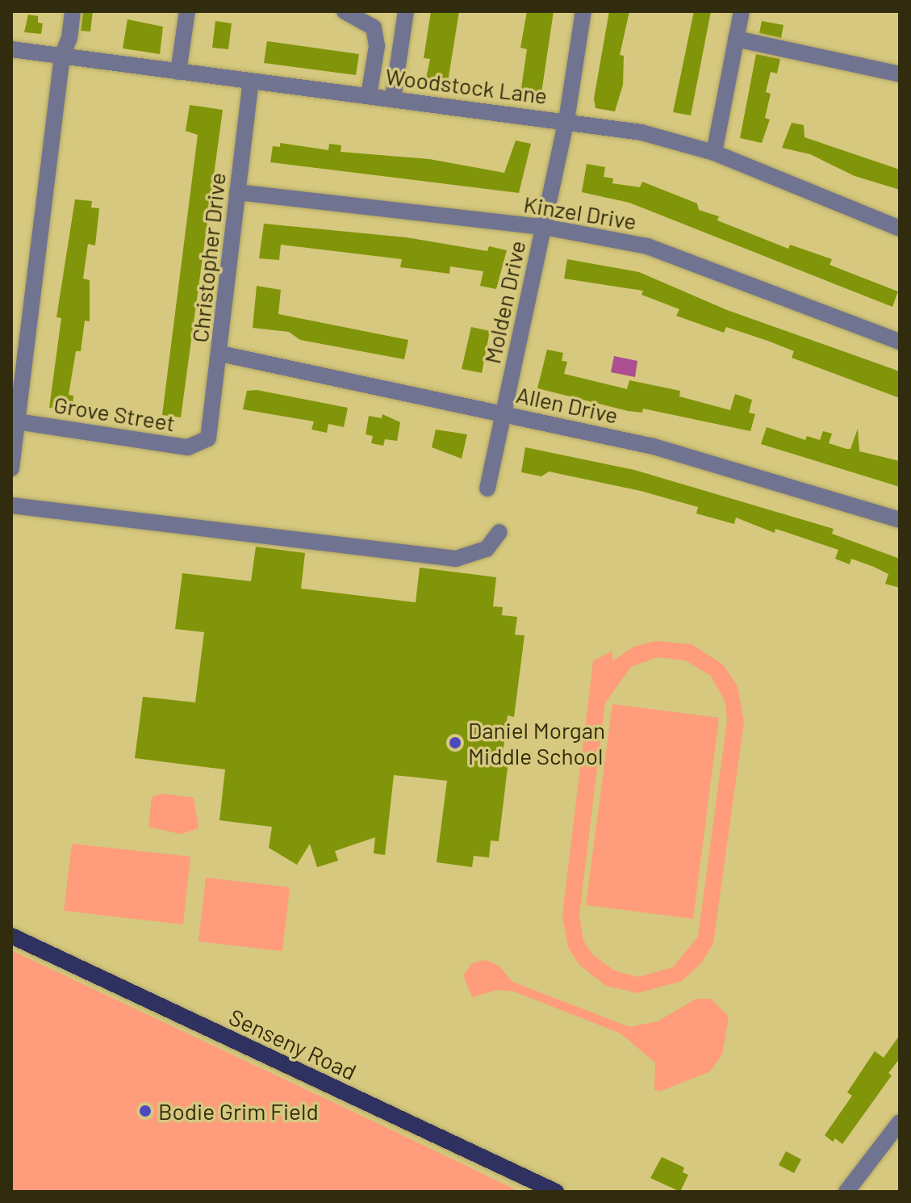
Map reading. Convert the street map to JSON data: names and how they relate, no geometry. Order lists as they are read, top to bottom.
{
  "streets": {
    "main road": ["Senseny Road"],
    "street": [
      "Woodstock Lane",
      "Kinzel Drive",
      "Christopher Drive",
      "Molden Drive",
      "Allen Drive",
      "Grove Street"
    ]
  },
  "crossings": [
    ["Woodstock Lane", "Christopher Drive"],
    ["Woodstock Lane", "Molden Drive"],
    ["Kinzel Drive", "Christopher Drive"],
    ["Kinzel Drive", "Molden Drive"],
    ["Christopher Drive", "Allen Drive"],
    ["Christopher Drive", "Grove Street"],
    ["Molden Drive", "Allen Drive"]
  ],
  "places": ["Daniel Morgan Middle School", "Bodie Grim Field"]
}
